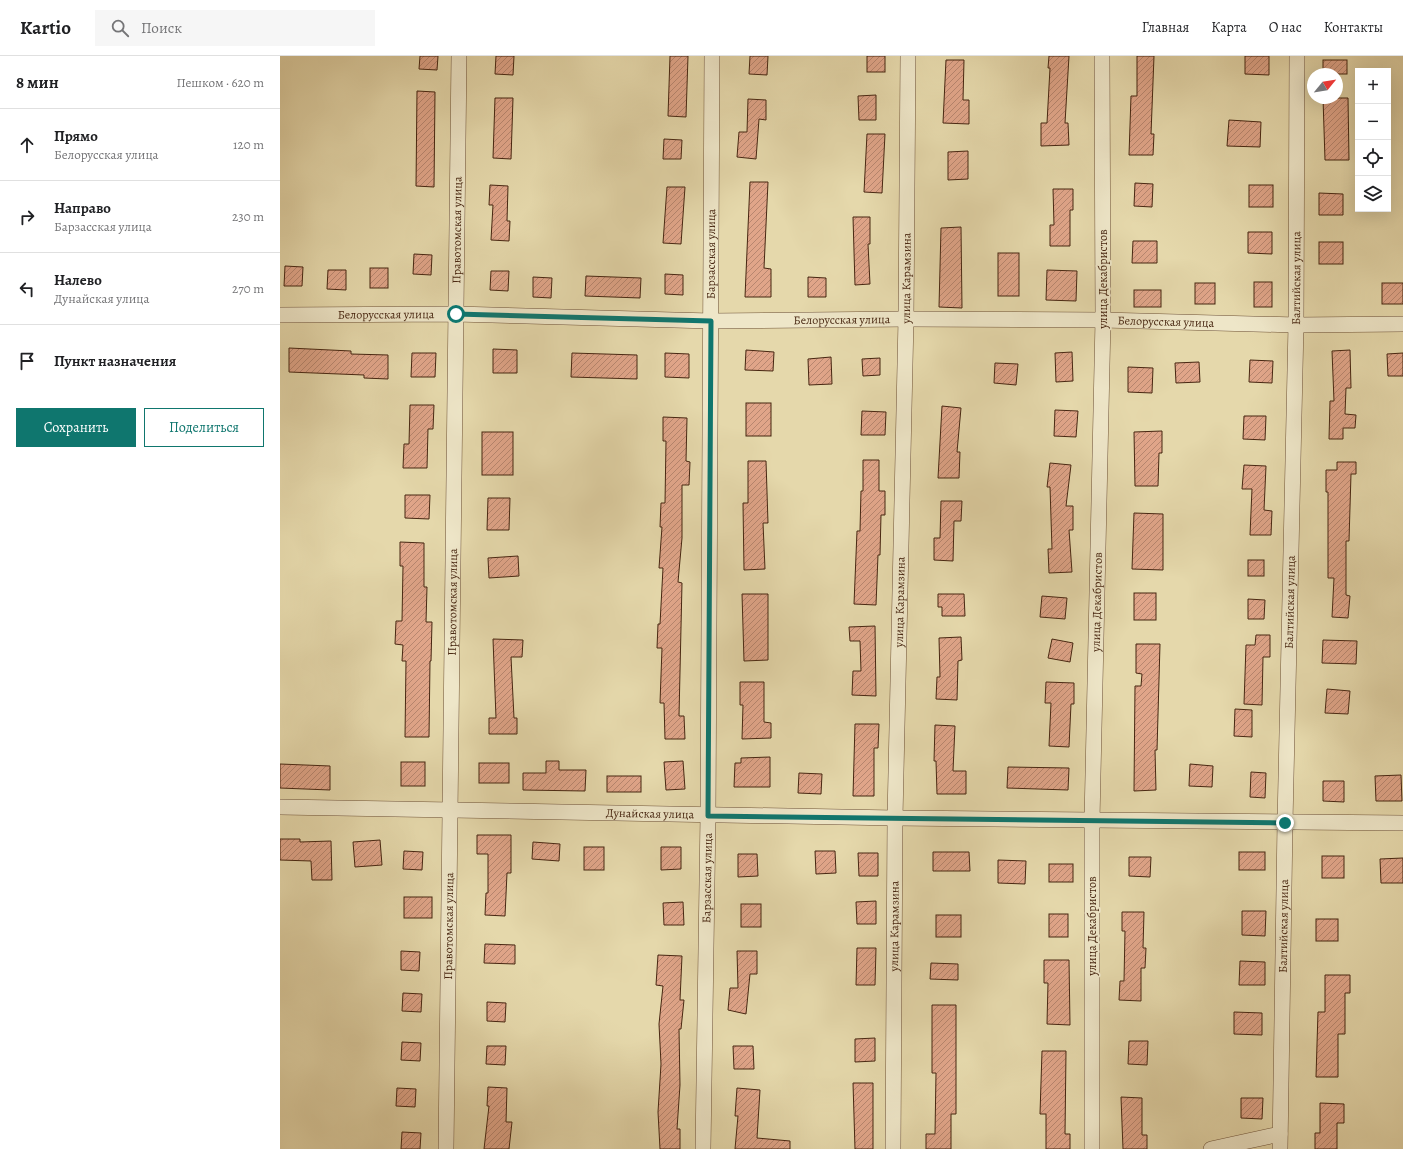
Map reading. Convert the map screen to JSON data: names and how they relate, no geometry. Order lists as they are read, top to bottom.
{
  "streets": {
    "street": [
      "Правотомская улица",
      "Барзасская улица",
      "улица Карамзина",
      "улица Декабристов",
      "Балтийская улица",
      "Белорусская улица",
      "Дунайская улица"
    ]
  },
  "crossings": [
    ["Правотомская улица", "Белорусская улица"],
    ["Правотомская улица", "Дунайская улица"],
    ["Барзасская улица", "Белорусская улица"],
    ["Барзасская улица", "Дунайская улица"],
    ["улица Карамзина", "Белорусская улица"],
    ["улица Карамзина", "Дунайская улица"],
    ["улица Декабристов", "Белорусская улица"],
    ["улица Декабристов", "Дунайская улица"],
    ["Балтийская улица", "Белорусская улица"],
    ["Балтийская улица", "Дунайская улица"]
  ],
  "north": "top right",
  "page": {
    "header": "Kartio",
    "search": "Поиск",
    "nav": [
      "Главная",
      "Карта",
      "О нас",
      "Контакты"
    ],
    "heading": ["8 мин", "Пешком · 620 m"],
    "map_buttons": ["+", "−"],
    "list": [
      ["Прямо", "Белорусская улица", "120 m"],
      ["Направо", "Барзасская улица", "230 m"],
      ["Налево", "Дунайская улица", "270 m"],
      "Пункт назначения"
    ],
    "buttons": ["Сохранить", "Поделиться"]
  }
}
